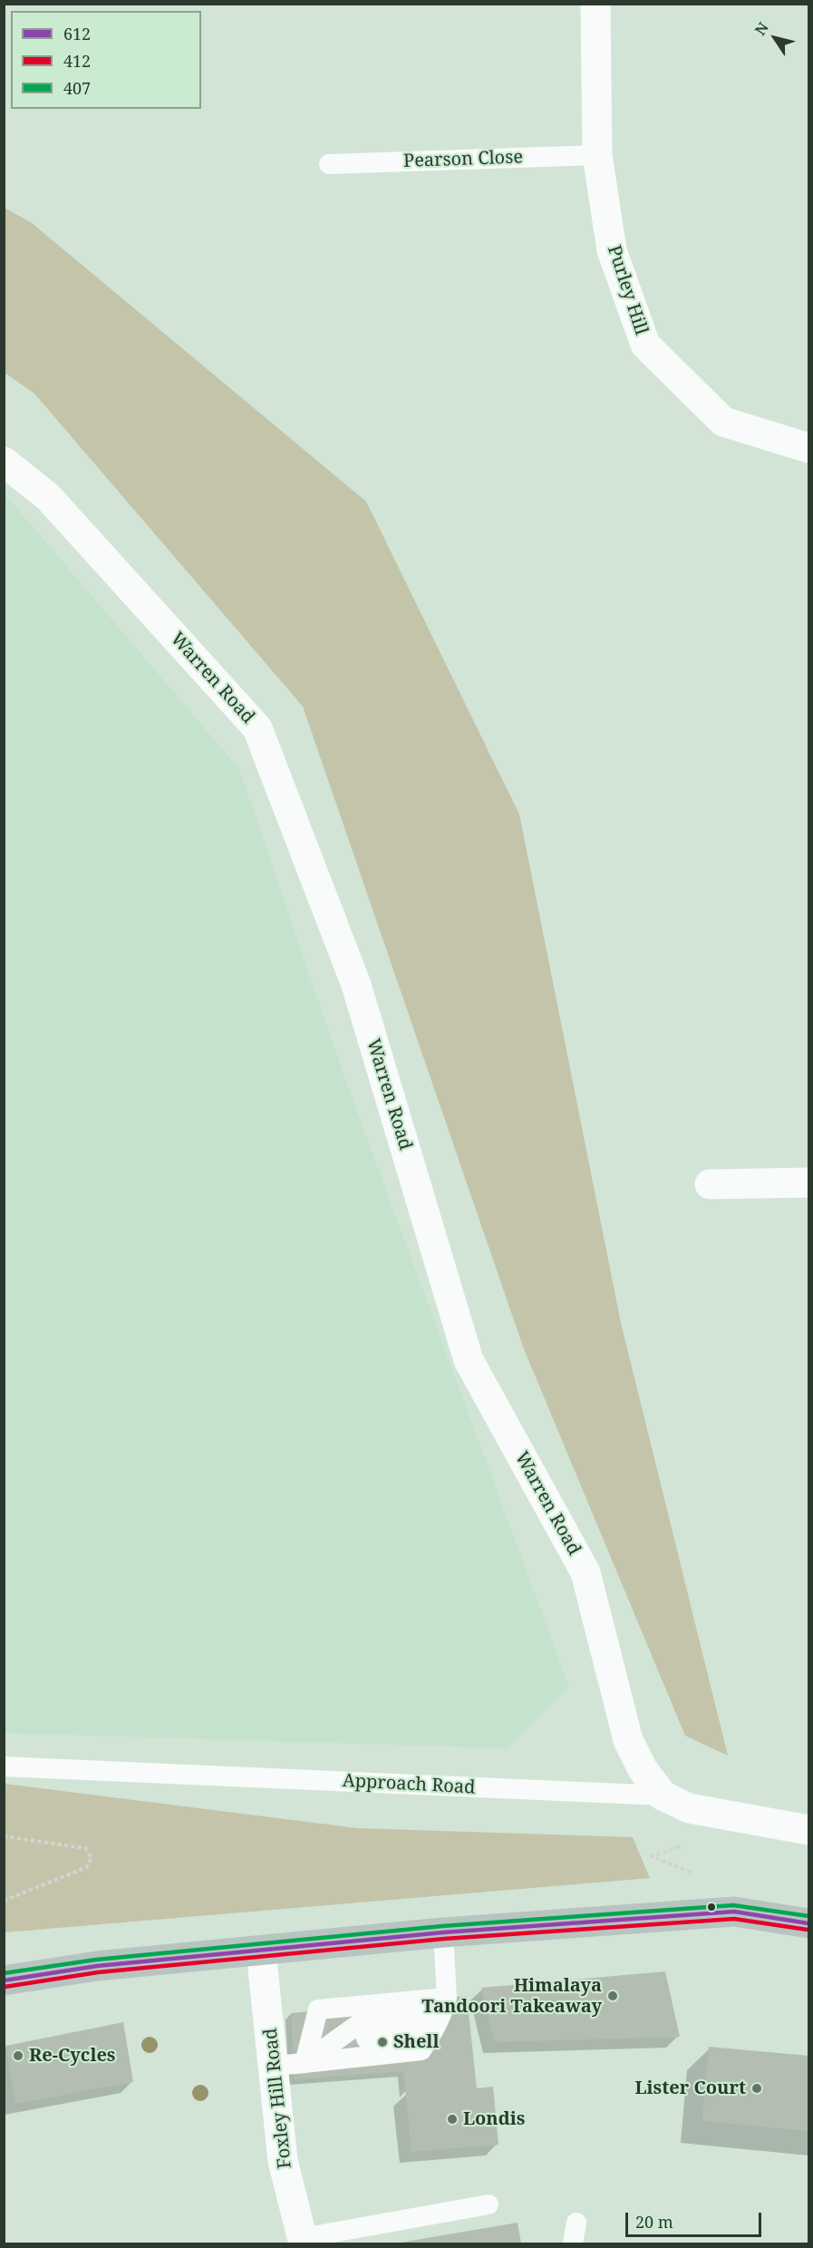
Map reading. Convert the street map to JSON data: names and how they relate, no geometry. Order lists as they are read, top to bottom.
{
  "streets": {
    "street": [
      "Purley Hill",
      "Warren Road",
      "Approach Road",
      "Foxley Hill Road"
    ],
    "lane": ["Pearson Close"]
  },
  "crossings": [
    ["Pearson Close", "Purley Hill"],
    ["Warren Road", "Approach Road"]
  ],
  "places": [
    "Himalaya Tandoori Takeaway",
    "Shell",
    "Re-Cycles",
    "Lister Court",
    "Londis"
  ],
  "lines": ["transit line 407", "transit line 612", "transit line 412"],
  "legend": ["612", "412", "407"],
  "scale_bar": "20 m",
  "north": "top left"
}
